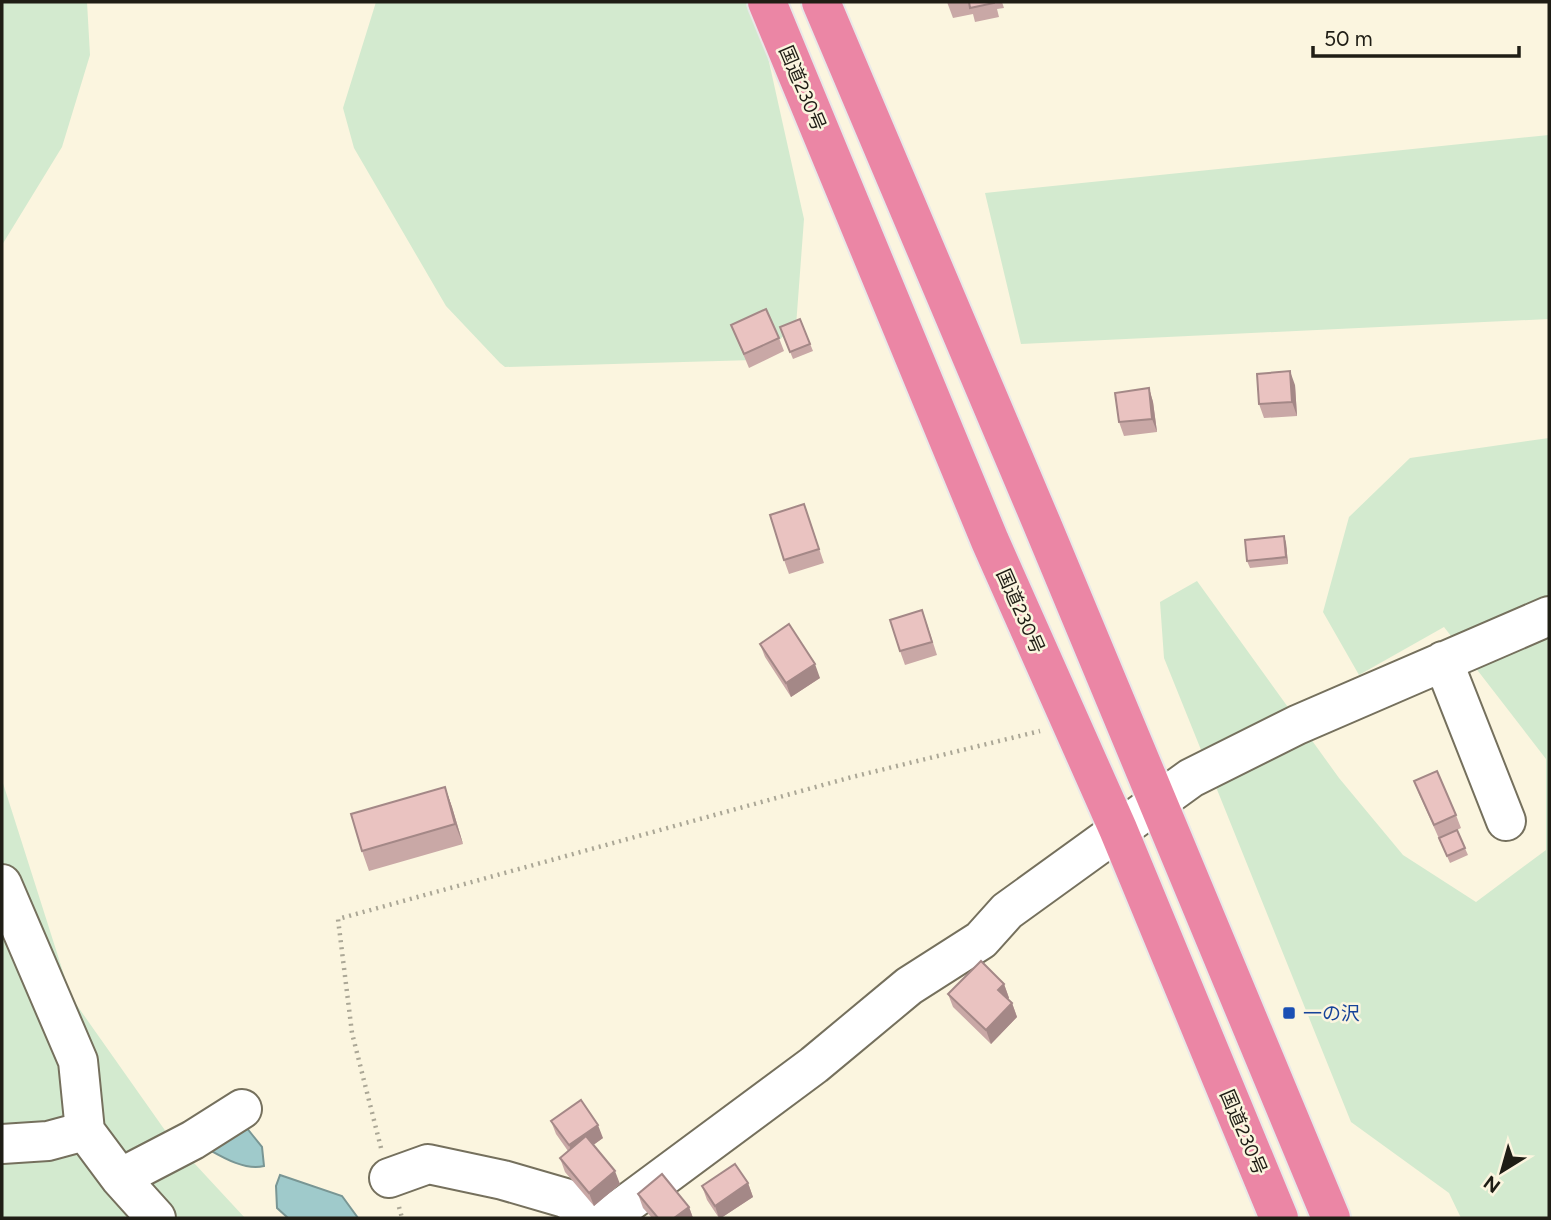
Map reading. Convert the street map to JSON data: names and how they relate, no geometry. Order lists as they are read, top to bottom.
{
  "streets": {
    "highway": ["国道230号"]
  },
  "places": {
    "transit": ["一の沢"]
  },
  "scale_bar": "50 m",
  "north": "bottom left"
}
